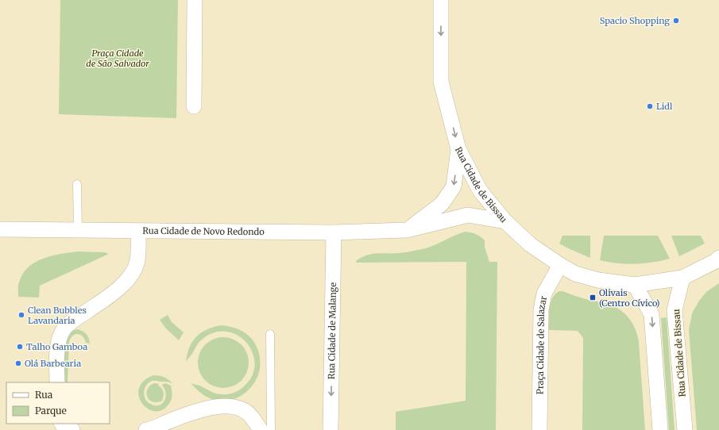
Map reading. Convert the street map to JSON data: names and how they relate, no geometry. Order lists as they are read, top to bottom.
{
  "streets": {
    "street": [
      "Rua Cidade de Bissau",
      "Rua Cidade de Novo Redondo",
      "Rua Cidade de Malange",
      "Praça Cidade de Salazar"
    ]
  },
  "crossings": [
    ["Rua Cidade de Bissau", "Rua Cidade de Novo Redondo"],
    ["Rua Cidade de Bissau", "Praça Cidade de Salazar"],
    ["Rua Cidade de Novo Redondo", "Rua Cidade de Malange"]
  ],
  "one_way": ["Rua Cidade de Malange"],
  "parks": ["Praça Cidade de São Salvador"],
  "places": {
    "other": [
      "Spacio Shopping",
      "Lidl",
      "Clean Bubbles Lavandaria",
      "Talho Gamboa",
      "Olá Barbearia"
    ],
    "transit": ["Olivais (Centro Cívico)"]
  },
  "legend": ["Rua", "Parque"]
}
